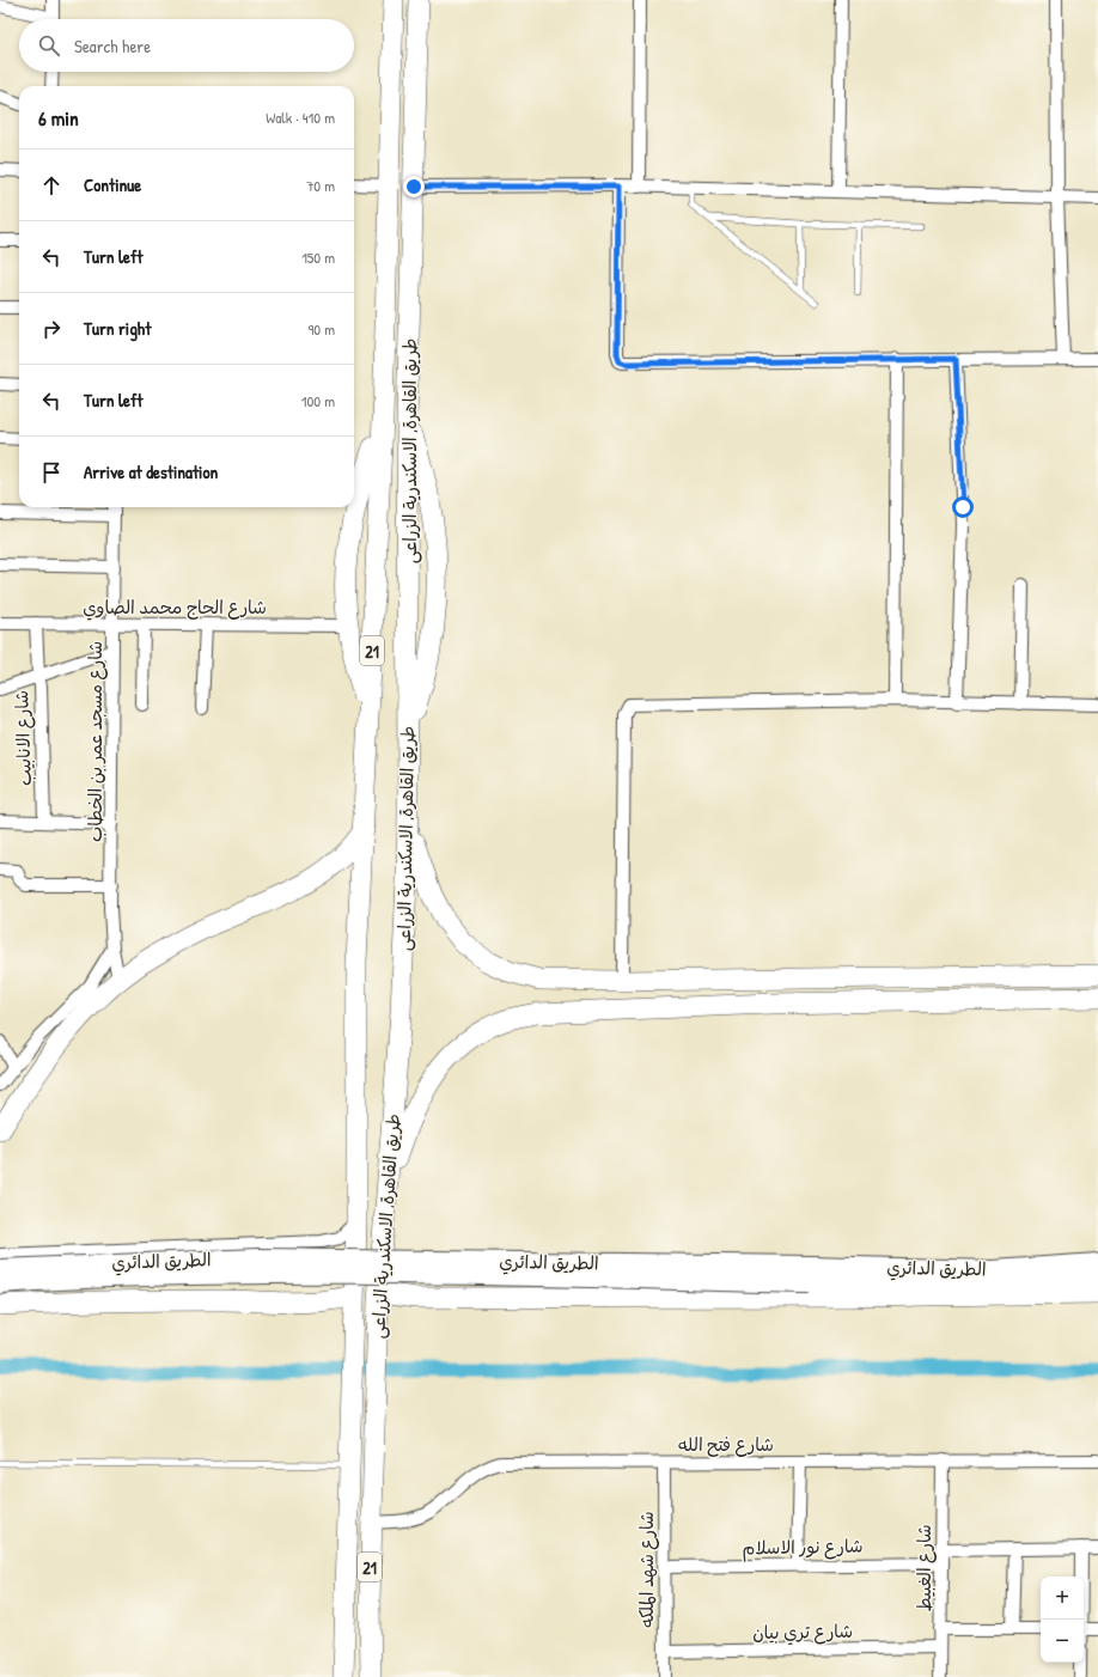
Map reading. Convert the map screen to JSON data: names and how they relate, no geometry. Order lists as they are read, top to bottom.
{
  "streets": {
    "highway": ["طريق القاهرة, الاسكندرية الزراعى", "21"],
    "main road": ["الطريق الدائري"],
    "street": [
      "شارع الحاج محمد الصاوي",
      "شارع الانابيب",
      "شارع مسجد عمر بن الخطاب",
      "شارع فتح الله",
      "شارع نور الاسلام",
      "شارع الغبيط",
      "شارع شهد الملكه",
      "شارع تري بيان"
    ]
  },
  "crossings": [
    ["طريق القاهرة, الاسكندرية الزراعى", "شارع فتح الله"],
    ["شارع الحاج محمد الصاوي", "شارع الانابيب"],
    ["شارع الحاج محمد الصاوي", "شارع مسجد عمر بن الخطاب"],
    ["شارع فتح الله", "شارع الغبيط"],
    ["شارع فتح الله", "شارع شهد الملكه"],
    ["شارع نور الاسلام", "شارع الغبيط"],
    ["شارع نور الاسلام", "شارع شهد الملكه"],
    ["شارع الغبيط", "شارع تري بيان"],
    ["شارع شهد الملكه", "شارع تري بيان"]
  ],
  "page": {
    "search": "Search here",
    "heading": ["6 min", "Walk · 410 m"],
    "list": [
      ["Continue", "70 m"],
      ["Turn left", "150 m"],
      ["Turn right", "90 m"],
      ["Turn left", "100 m"],
      "Arrive at destination"
    ],
    "map_buttons": ["+", "−"]
  }
}
